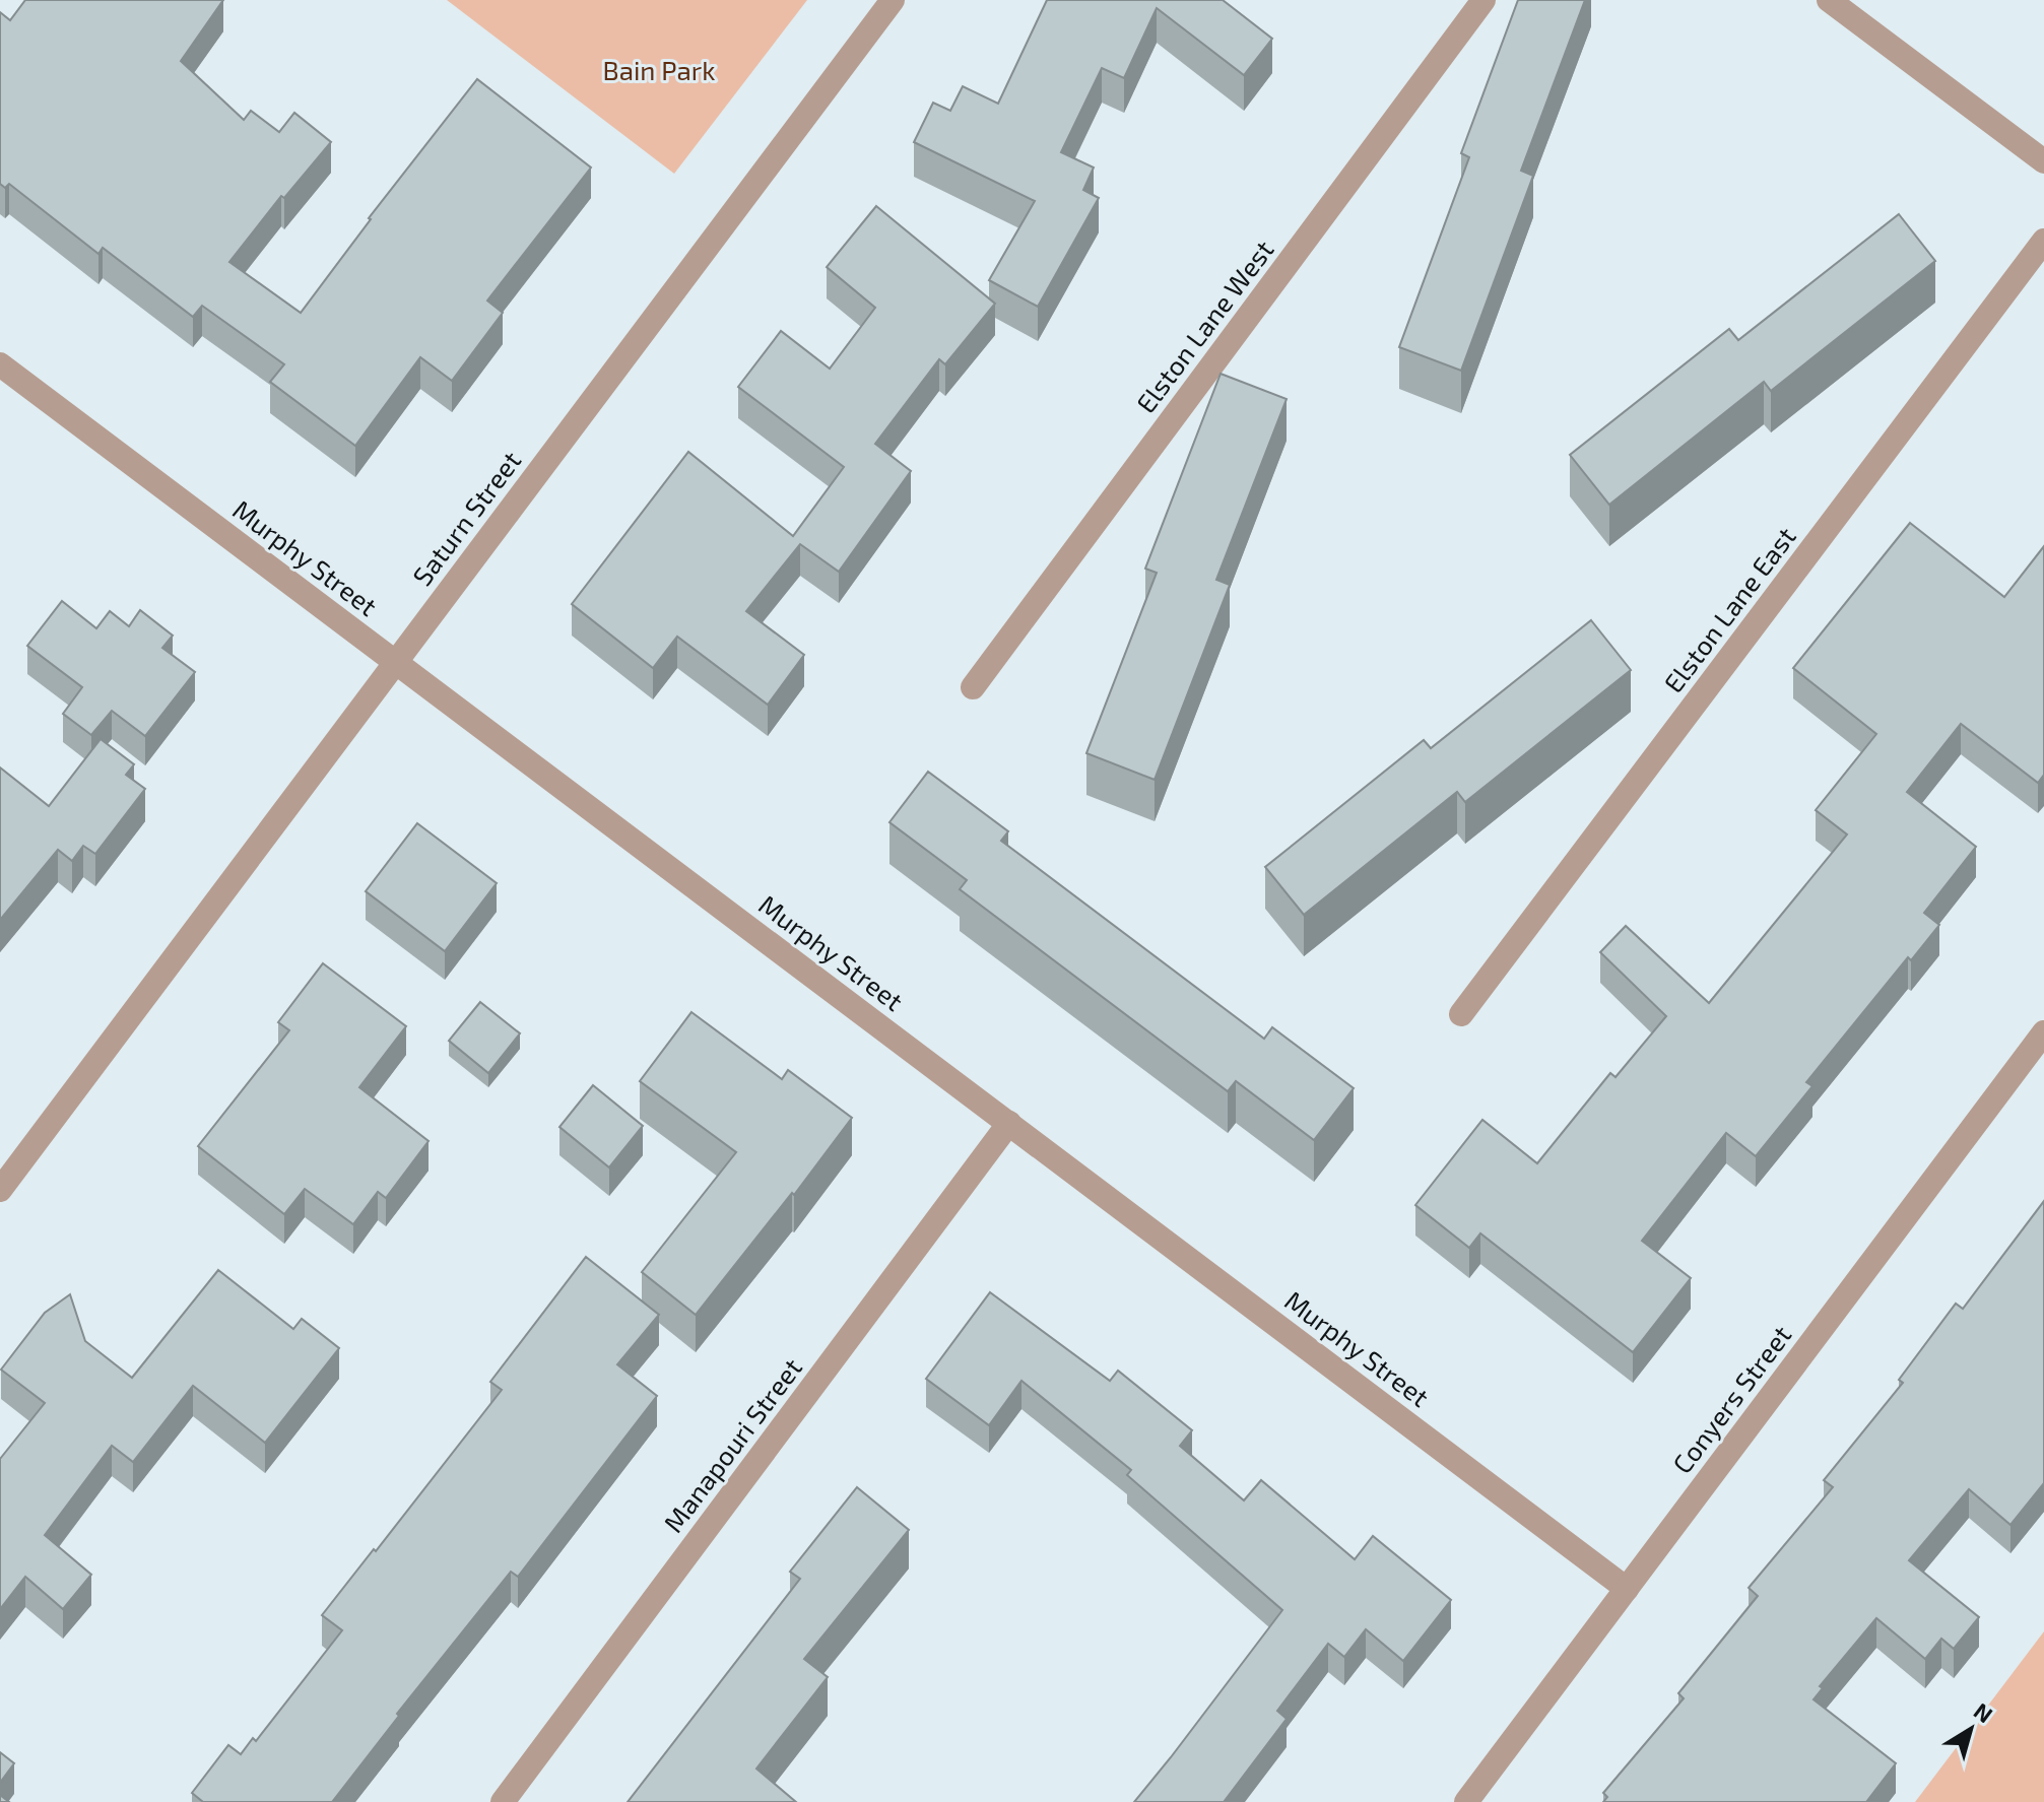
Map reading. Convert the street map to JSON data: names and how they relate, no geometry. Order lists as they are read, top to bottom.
{
  "streets": {
    "street": [
      "Elston Lane West",
      "Saturn Street",
      "Murphy Street",
      "Elston Lane East",
      "Conyers Street",
      "Manapouri Street"
    ]
  },
  "crossings": [
    ["Saturn Street", "Murphy Street"],
    ["Murphy Street", "Conyers Street"],
    ["Murphy Street", "Manapouri Street"]
  ],
  "parks": ["Bain Park"],
  "north": "top right"
}
